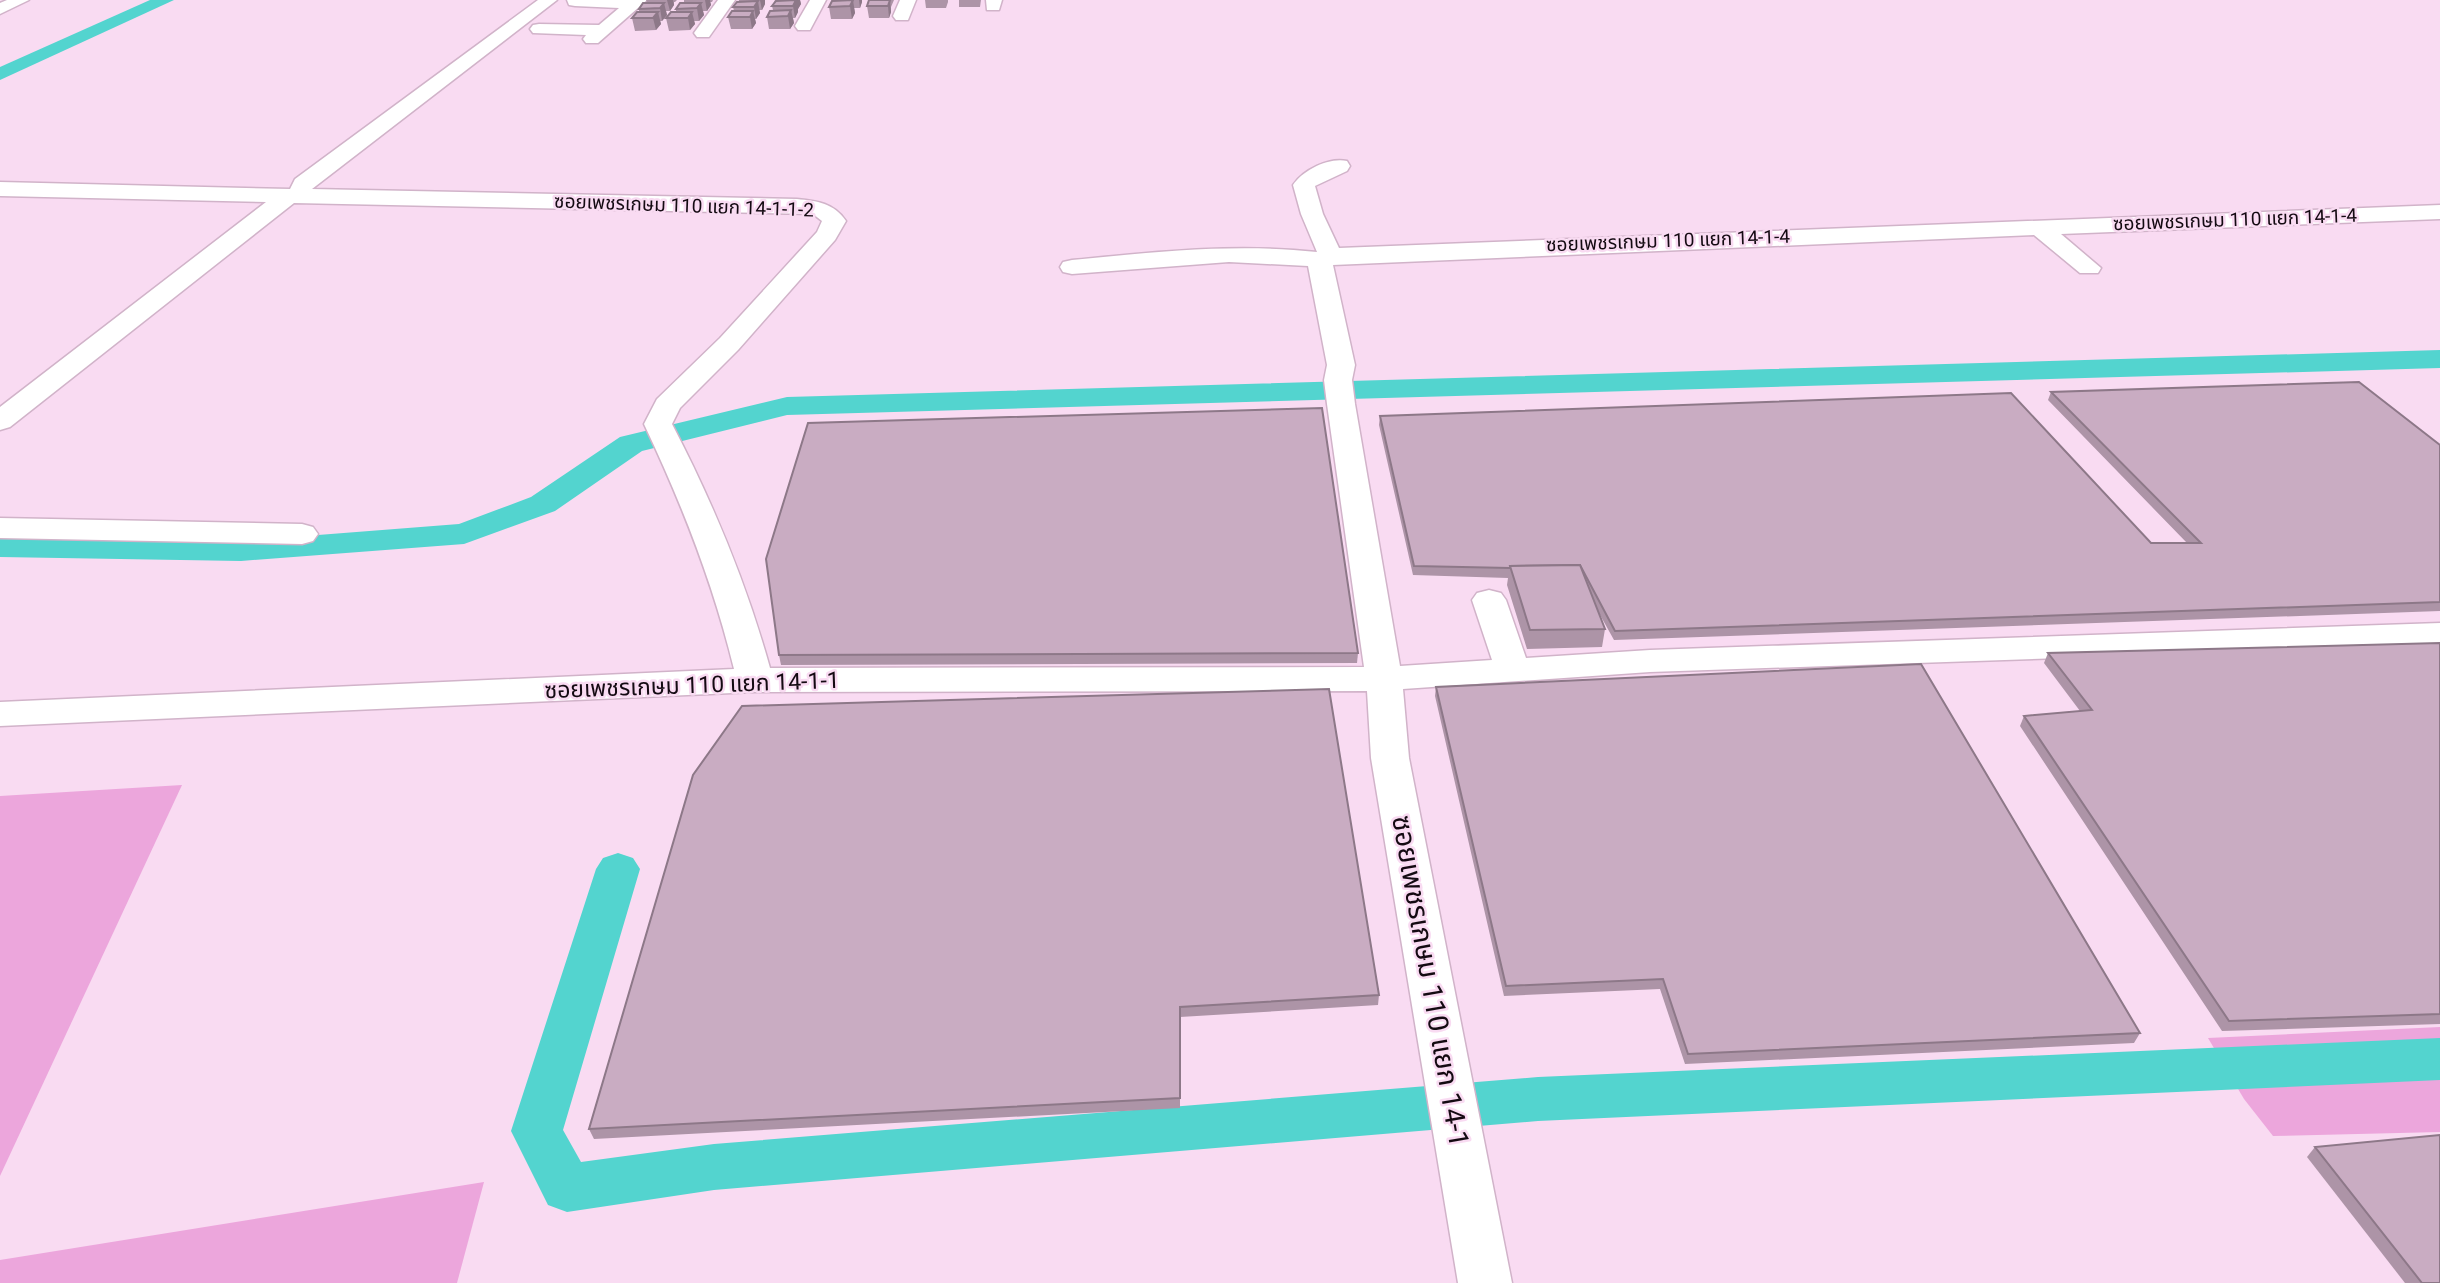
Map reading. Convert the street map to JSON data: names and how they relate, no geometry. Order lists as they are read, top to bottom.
{
  "streets": {
    "street": [
      "ซอยเพชรเกษม 110 แยก 14-1-1-2",
      "ซอยเพชรเกษม 110 แยก 14-1-4",
      "ซอยเพชรเกษม 110 แยก 14-1-1",
      "ซอยเพชรเกษม 110 แยก 14-1"
    ]
  },
  "crossings": [
    ["ซอยเพชรเกษม 110 แยก 14-1-1-2", "ซอยเพชรเกษม 110 แยก 14-1-1"],
    ["ซอยเพชรเกษม 110 แยก 14-1-1", "ซอยเพชรเกษม 110 แยก 14-1"]
  ]
}
